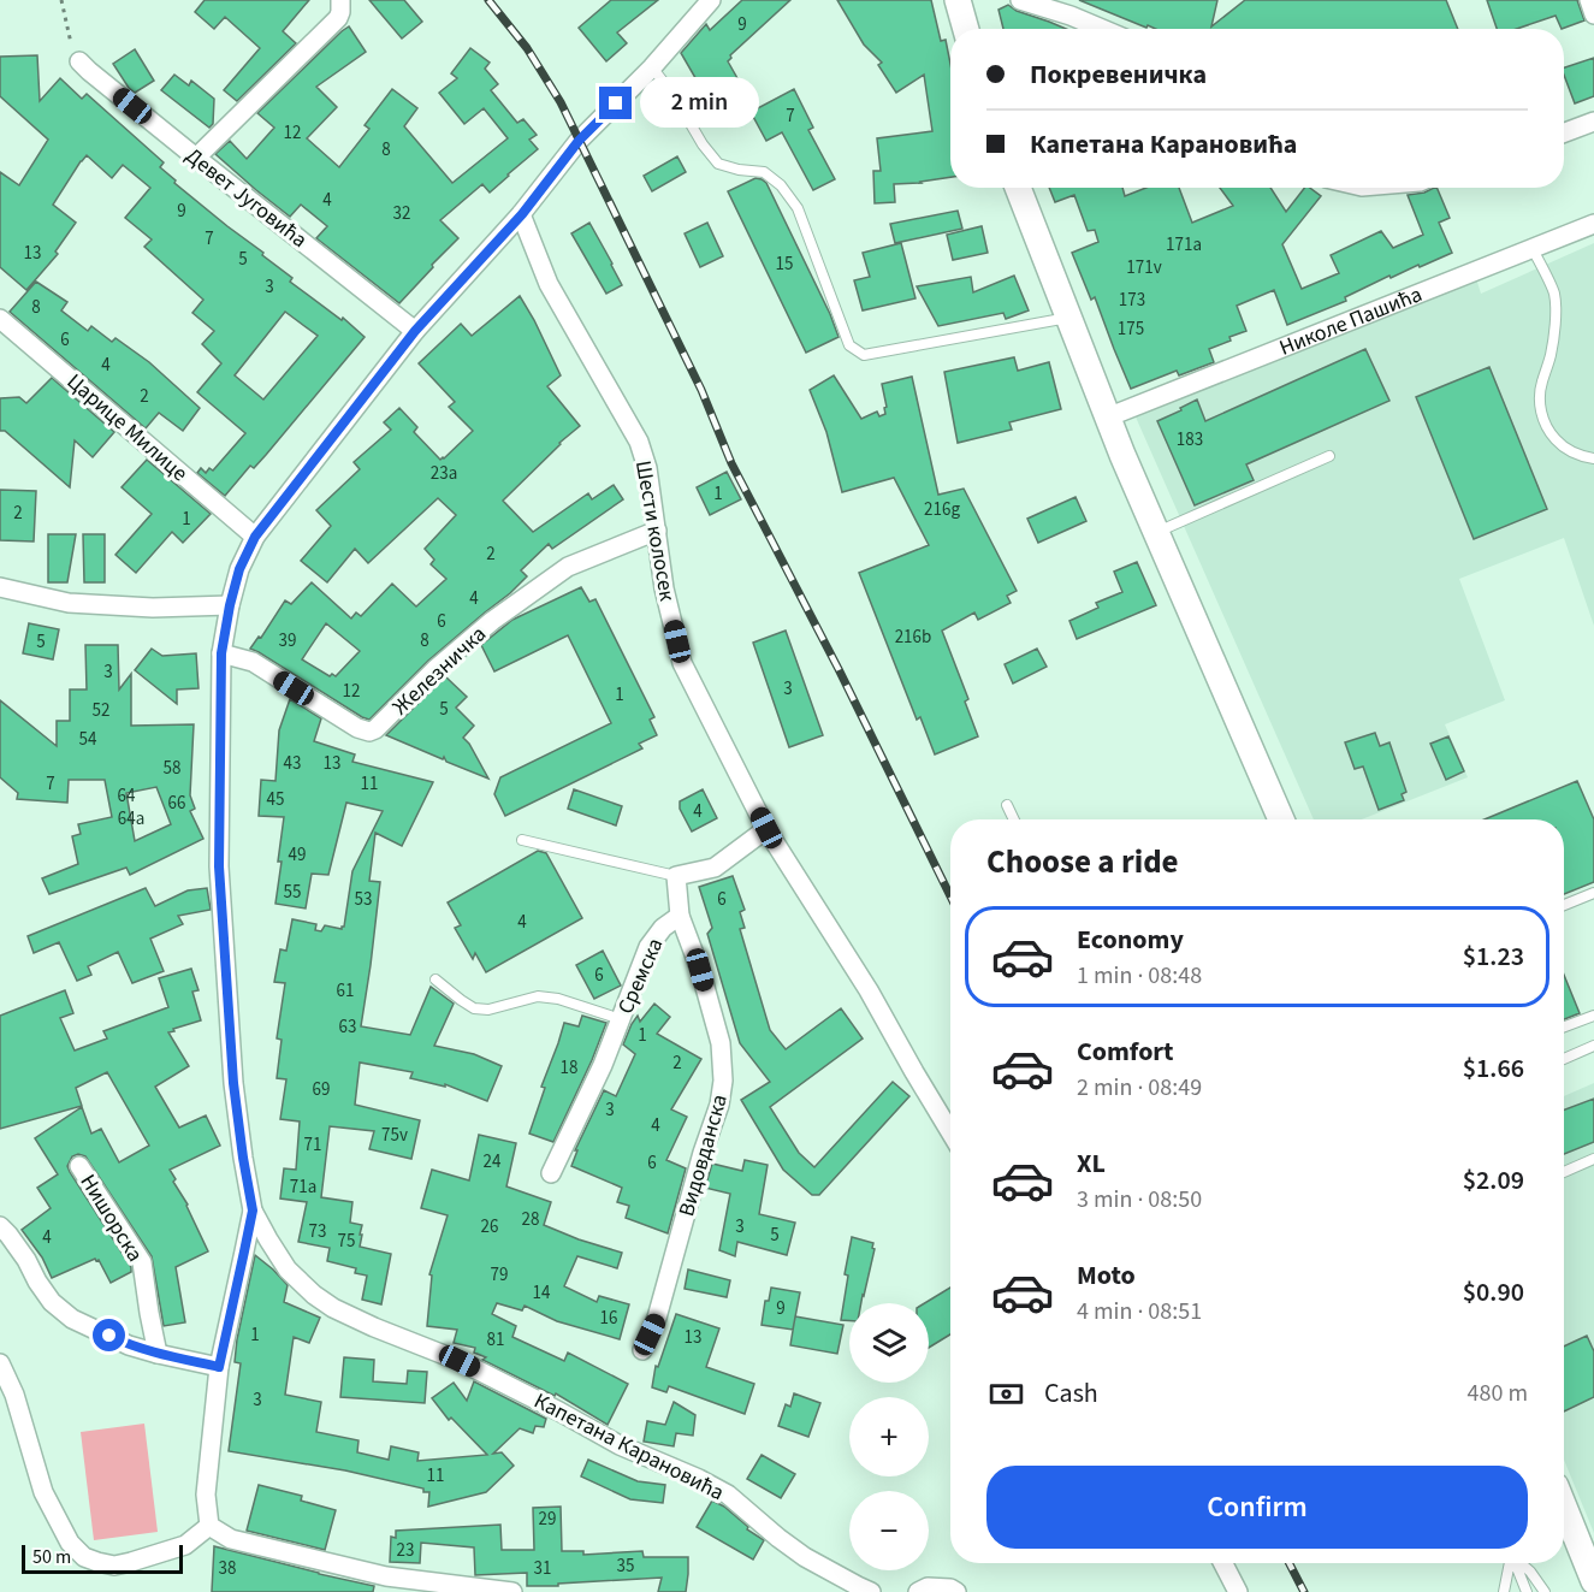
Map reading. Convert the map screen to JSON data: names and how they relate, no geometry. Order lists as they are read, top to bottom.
{
  "streets": {
    "street": [
      "Девет Југовића",
      "Николе Пашића",
      "Царице Милице",
      "Шести колосек",
      "Железничка",
      "Сремска",
      "Видовданска",
      "Нишорска",
      "Капетана Карановића"
    ]
  },
  "crossings": [
    ["Девет Југовића", "Капетана Карановића"],
    ["Царице Милице", "Капетана Карановића"],
    ["Шести колосек", "Железничка"],
    ["Шести колосек", "Капетана Карановића"],
    ["Железничка", "Капетана Карановића"],
    ["Сремска", "Видовданска"]
  ],
  "house_numbers": [
    "9",
    "7",
    "12",
    "8",
    "4",
    "9",
    "32",
    "7",
    "171a",
    "13",
    "5",
    "15",
    "171v",
    "3",
    "173",
    "8",
    "175",
    "6",
    "4",
    "2",
    "183",
    "23a",
    "1",
    "216g",
    "2",
    "1",
    "2",
    "4",
    "6",
    "216b",
    "39",
    "8",
    "5",
    "3",
    "3",
    "12",
    "1",
    "5",
    "52",
    "54",
    "43",
    "13",
    "58",
    "7",
    "11",
    "64",
    "45",
    "66",
    "4",
    "64a",
    "49",
    "55",
    "53",
    "6",
    "4",
    "6",
    "61",
    "63",
    "1",
    "2",
    "18",
    "69",
    "3",
    "4",
    "75v",
    "71",
    "24",
    "6",
    "71a",
    "28",
    "26",
    "3",
    "73",
    "5",
    "4",
    "75",
    "79",
    "14",
    "9",
    "16",
    "1",
    "13",
    "81",
    "3",
    "11",
    "29",
    "23",
    "35",
    "38",
    "31"
  ],
  "scale_bar": "50 m",
  "page": {
    "banner": ["Покревеничка", "Капетана Карановића"],
    "bubble": "2 min",
    "heading": "Choose a ride",
    "list": [
      {
        "name": "Economy",
        "note": "1 min · 08:48",
        "value": "$1.23"
      },
      {
        "name": "Comfort",
        "note": "2 min · 08:49",
        "value": "$1.66"
      },
      {
        "name": "XL",
        "note": "3 min · 08:50",
        "value": "$2.09"
      },
      {
        "name": "Moto",
        "note": "4 min · 08:51",
        "value": "$0.90"
      }
    ],
    "map_buttons": ["+", "−"],
    "pay": ["Cash", "480 m"],
    "buttons": "Confirm",
    "scale": "50 m"
  }
}
